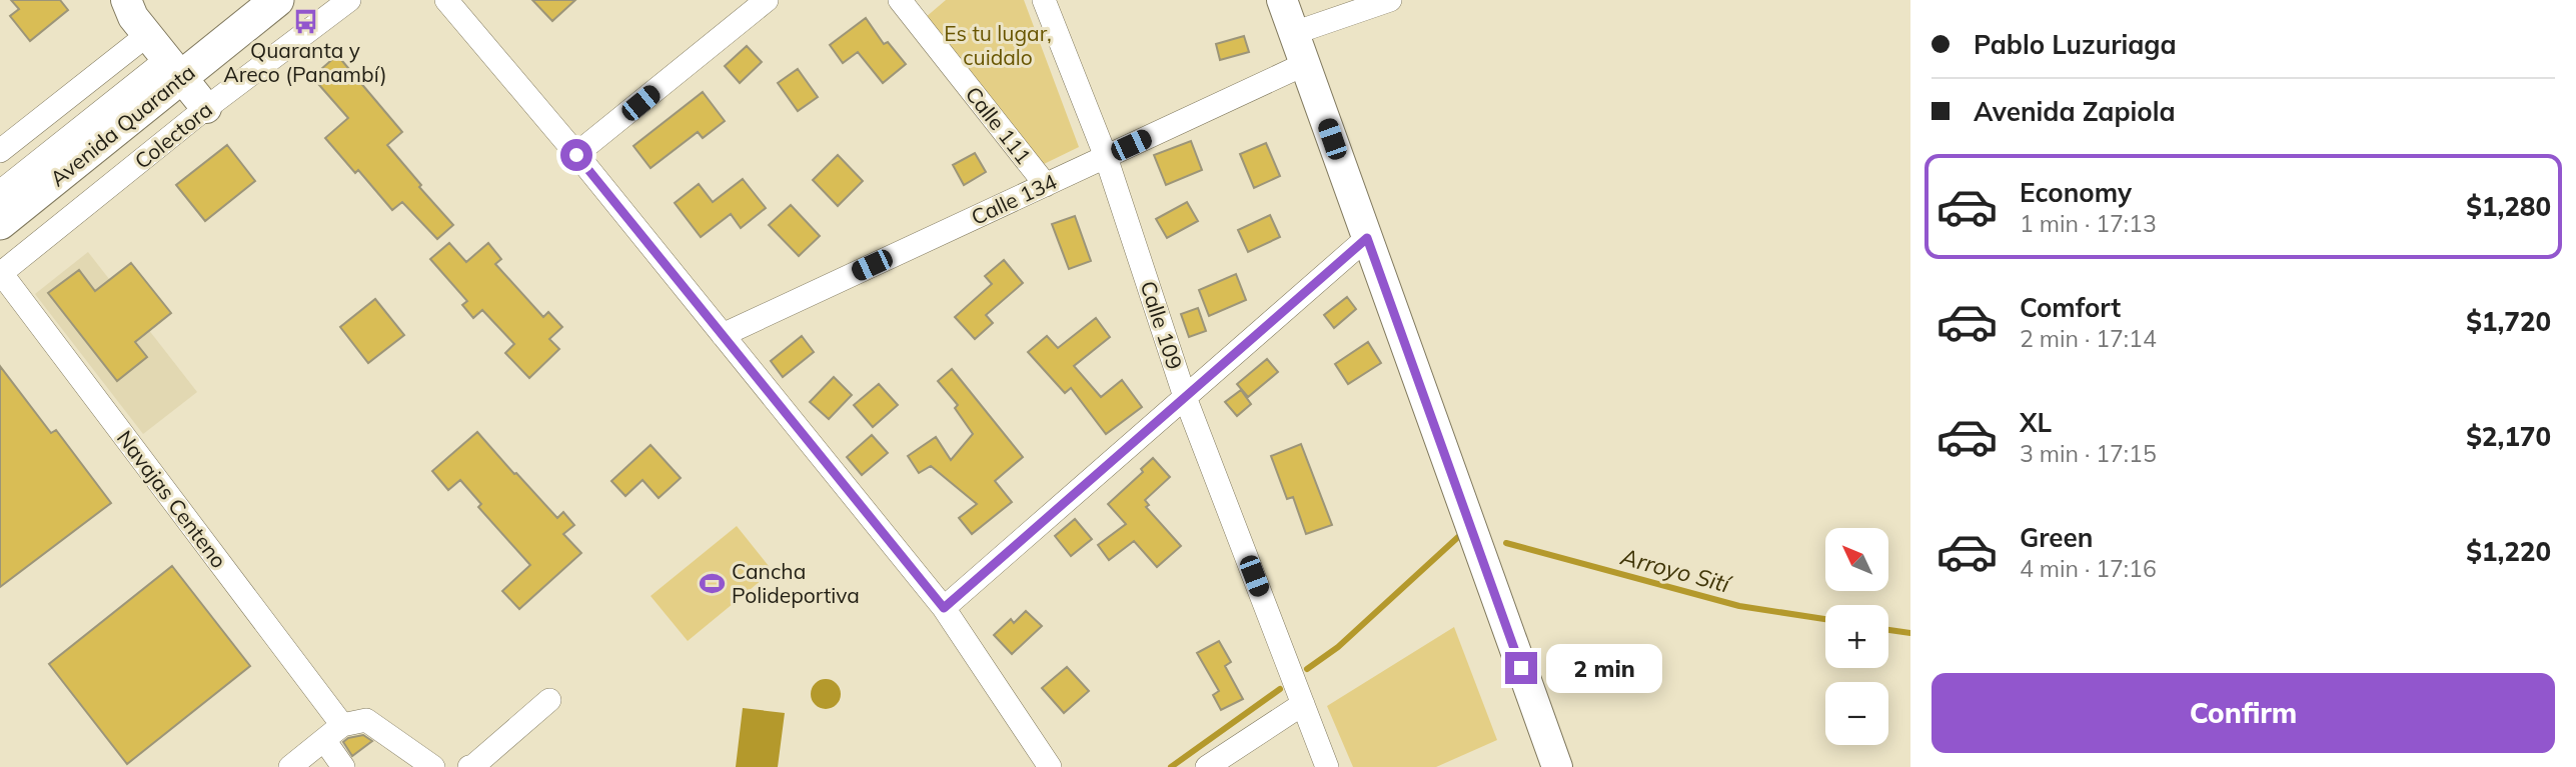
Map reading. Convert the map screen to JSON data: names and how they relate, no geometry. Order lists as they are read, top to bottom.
{
  "streets": {
    "highway": ["Avenida Quaranta"],
    "street": [
      "Calle 111",
      "Colectora",
      "Calle 134",
      "Calle 109",
      "Navajas Centeno"
    ]
  },
  "crossings": [
    ["Calle 111", "Calle 134"],
    ["Colectora", "Navajas Centeno"],
    ["Calle 134", "Calle 109"]
  ],
  "water": ["Arroyo Sití"],
  "parks": ["Es tu lugar, cuidalo"],
  "places": {
    "bus stop": ["Quaranta y Areco (Panambí)"],
    "sports": ["Cancha Polideportiva"]
  },
  "north": "top left",
  "page": {
    "banner": ["Pablo Luzuriaga", "Avenida Zapiola"],
    "list": [
      {
        "name": "Economy",
        "note": "1 min · 17:13",
        "value": "$1,280"
      },
      {
        "name": "Comfort",
        "note": "2 min · 17:14",
        "value": "$1,720"
      },
      {
        "name": "XL",
        "note": "3 min · 17:15",
        "value": "$2,170"
      },
      {
        "name": "Green",
        "note": "4 min · 17:16",
        "value": "$1,220"
      }
    ],
    "map_buttons": ["+", "−"],
    "bubble": "2 min",
    "buttons": "Confirm"
  }
}
